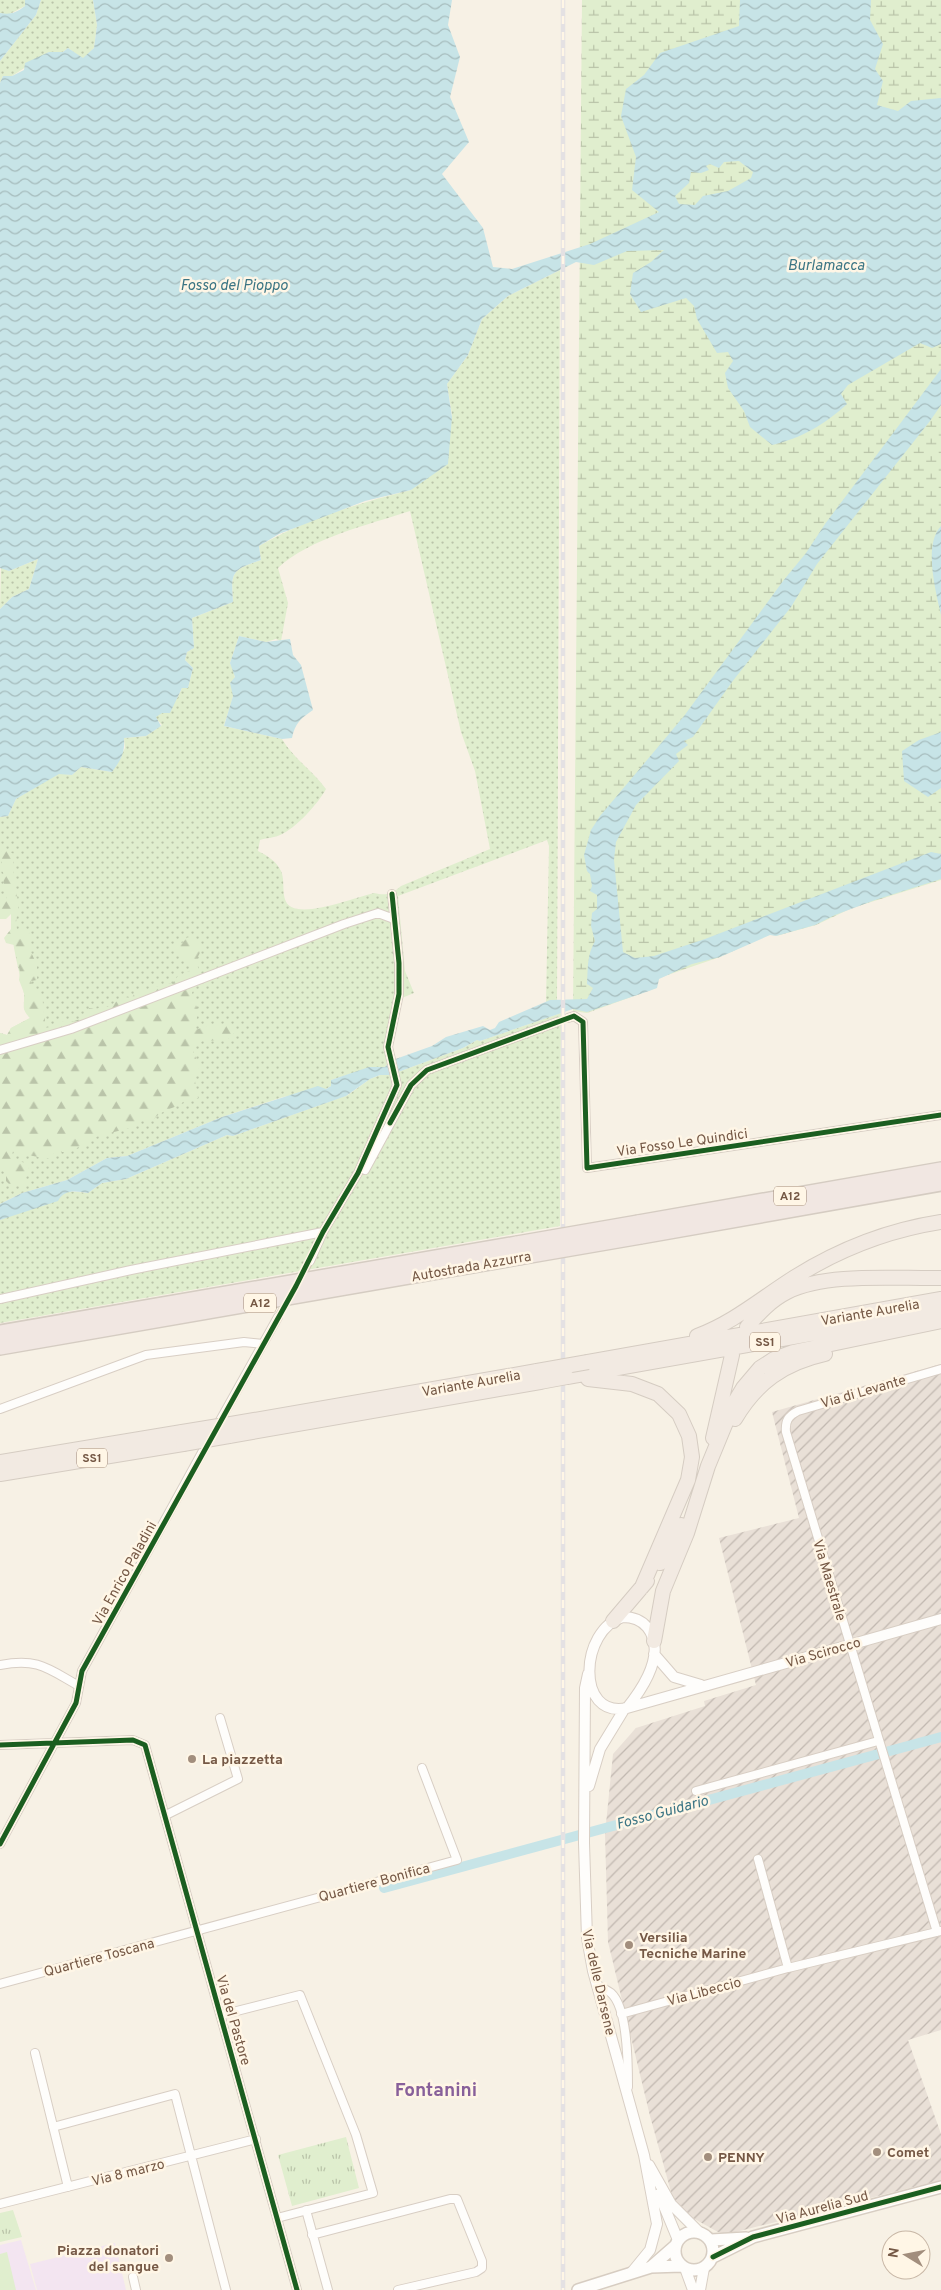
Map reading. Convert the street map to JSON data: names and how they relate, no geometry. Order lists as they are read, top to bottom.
{
  "streets": {
    "highway": [
      "A12",
      "Autostrada Azzurra",
      "Variante Aurelia",
      "SS1"
    ],
    "main road": ["Via Aurelia Sud"],
    "street": [
      "Via Fosso Le Quindici",
      "Via di Levante",
      "Via Enrico Paladini",
      "Via Maestrale",
      "Via Scirocco",
      "Quartiere Bonifica",
      "Quartiere Toscana",
      "Via delle Darsene",
      "Via Libeccio",
      "Via del Pastore",
      "Via 8 marzo"
    ]
  },
  "crossings": [
    ["Via di Levante", "Via Maestrale"],
    ["Via Enrico Paladini", "Via del Pastore"],
    ["Via Maestrale", "Via Scirocco"],
    ["Via Maestrale", "Via Libeccio"],
    ["Via Scirocco", "Via delle Darsene"],
    ["Quartiere Bonifica", "Quartiere Toscana"],
    ["Quartiere Bonifica", "Via del Pastore"],
    ["Quartiere Toscana", "Via del Pastore"],
    ["Via delle Darsene", "Via Aurelia Sud"],
    ["Via del Pastore", "Via 8 marzo"]
  ],
  "districts": ["Fontanini"],
  "water": ["Burlamacca", "Fosso del Pioppo", "Fosso Guidario"],
  "places": [
    "La piazzetta",
    "Versilia Tecniche Marine",
    "Comet",
    "PENNY",
    "Piazza donatori del sangue"
  ],
  "north": "left"
}
